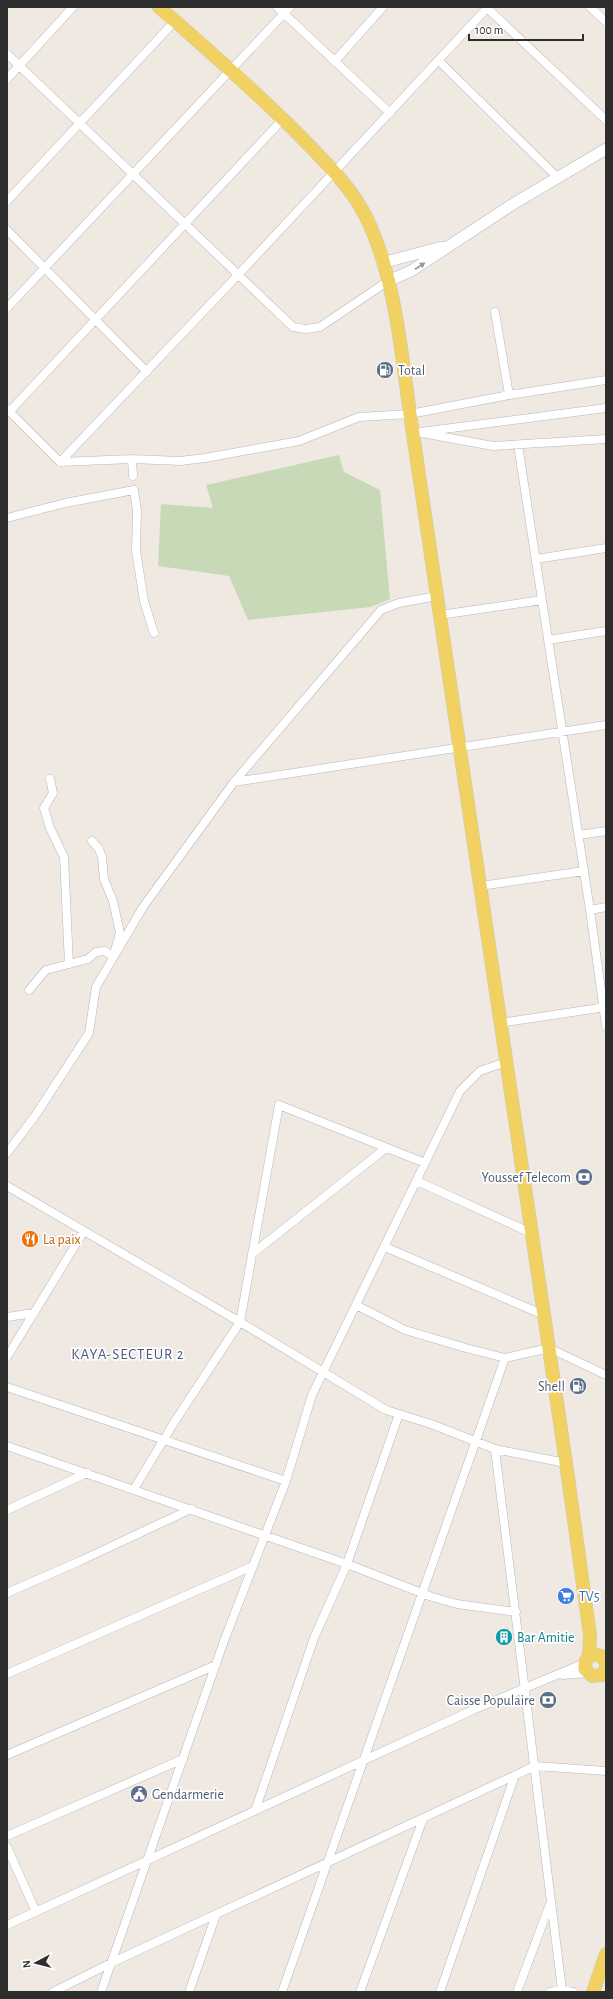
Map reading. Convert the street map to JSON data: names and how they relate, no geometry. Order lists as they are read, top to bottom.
{
  "districts": ["KAYA-SECTEUR 2"],
  "places": {
    "fuel station": ["Total", "Shell"],
    "bank": ["Youssef Telecom", "Caisse Populaire"],
    "restaurant": ["La paix"],
    "supermarket": ["TV5"],
    "building": ["Bar Amitie"],
    "public building": ["Gendarmerie"]
  },
  "scale_bar": "100 m",
  "north": "left"
}
